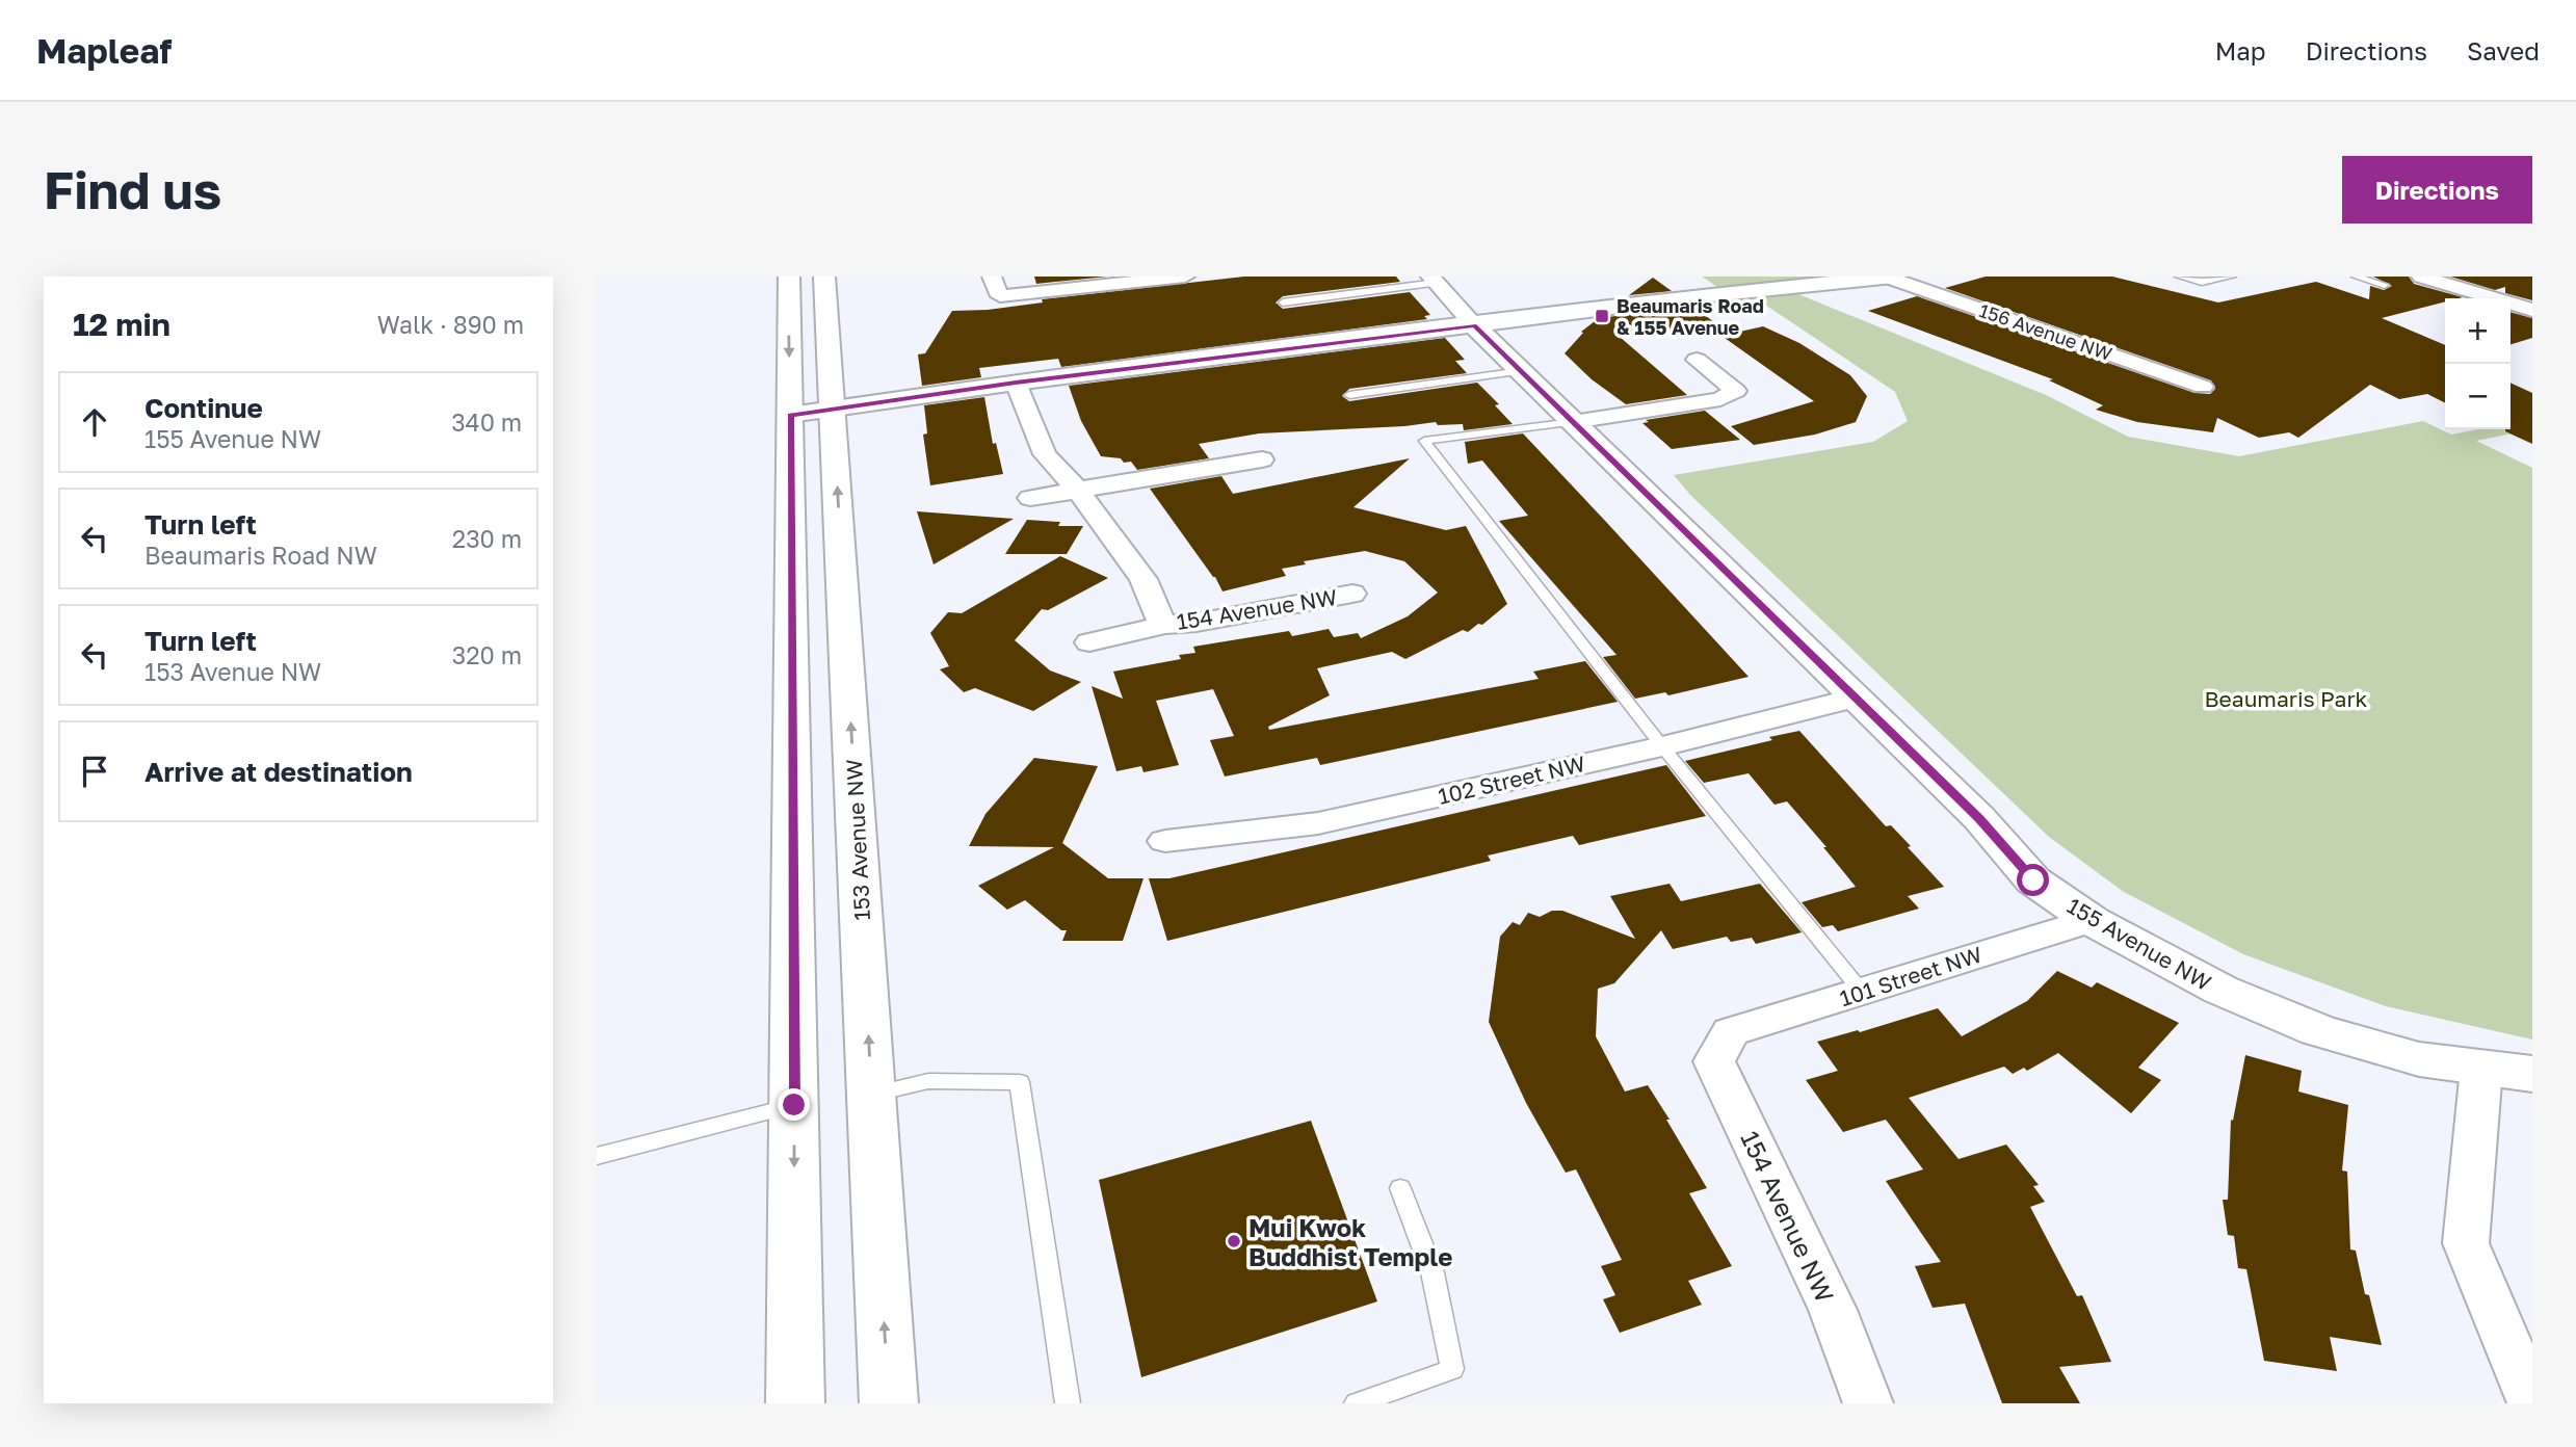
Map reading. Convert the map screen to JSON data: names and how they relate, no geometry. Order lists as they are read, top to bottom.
{
  "streets": {
    "main road": ["153 Avenue NW", "155 Avenue NW"],
    "street": [
      "156 Avenue NW",
      "154 Avenue NW",
      "102 Street NW",
      "101 Street NW"
    ]
  },
  "crossings": [
    ["154 Avenue NW", "101 Street NW"],
    ["102 Street NW", "155 Avenue NW"],
    ["155 Avenue NW", "101 Street NW"]
  ],
  "parks": ["Beaumaris Park"],
  "places": {
    "transit": ["Beaumaris Road & 155 Avenue"],
    "other": ["Mui Kwok Buddhist Temple"]
  },
  "page": {
    "header": "Mapleaf",
    "nav": ["Map", "Directions", "Saved"],
    "buttons": "Directions",
    "title": "Find us",
    "heading": ["12 min", "Walk · 890 m"],
    "map_buttons": ["+", "−"],
    "list": [
      ["Continue", "155 Avenue NW", "340 m"],
      ["Turn left", "Beaumaris Road NW", "230 m"],
      ["Turn left", "153 Avenue NW", "320 m"],
      "Arrive at destination"
    ]
  }
}
